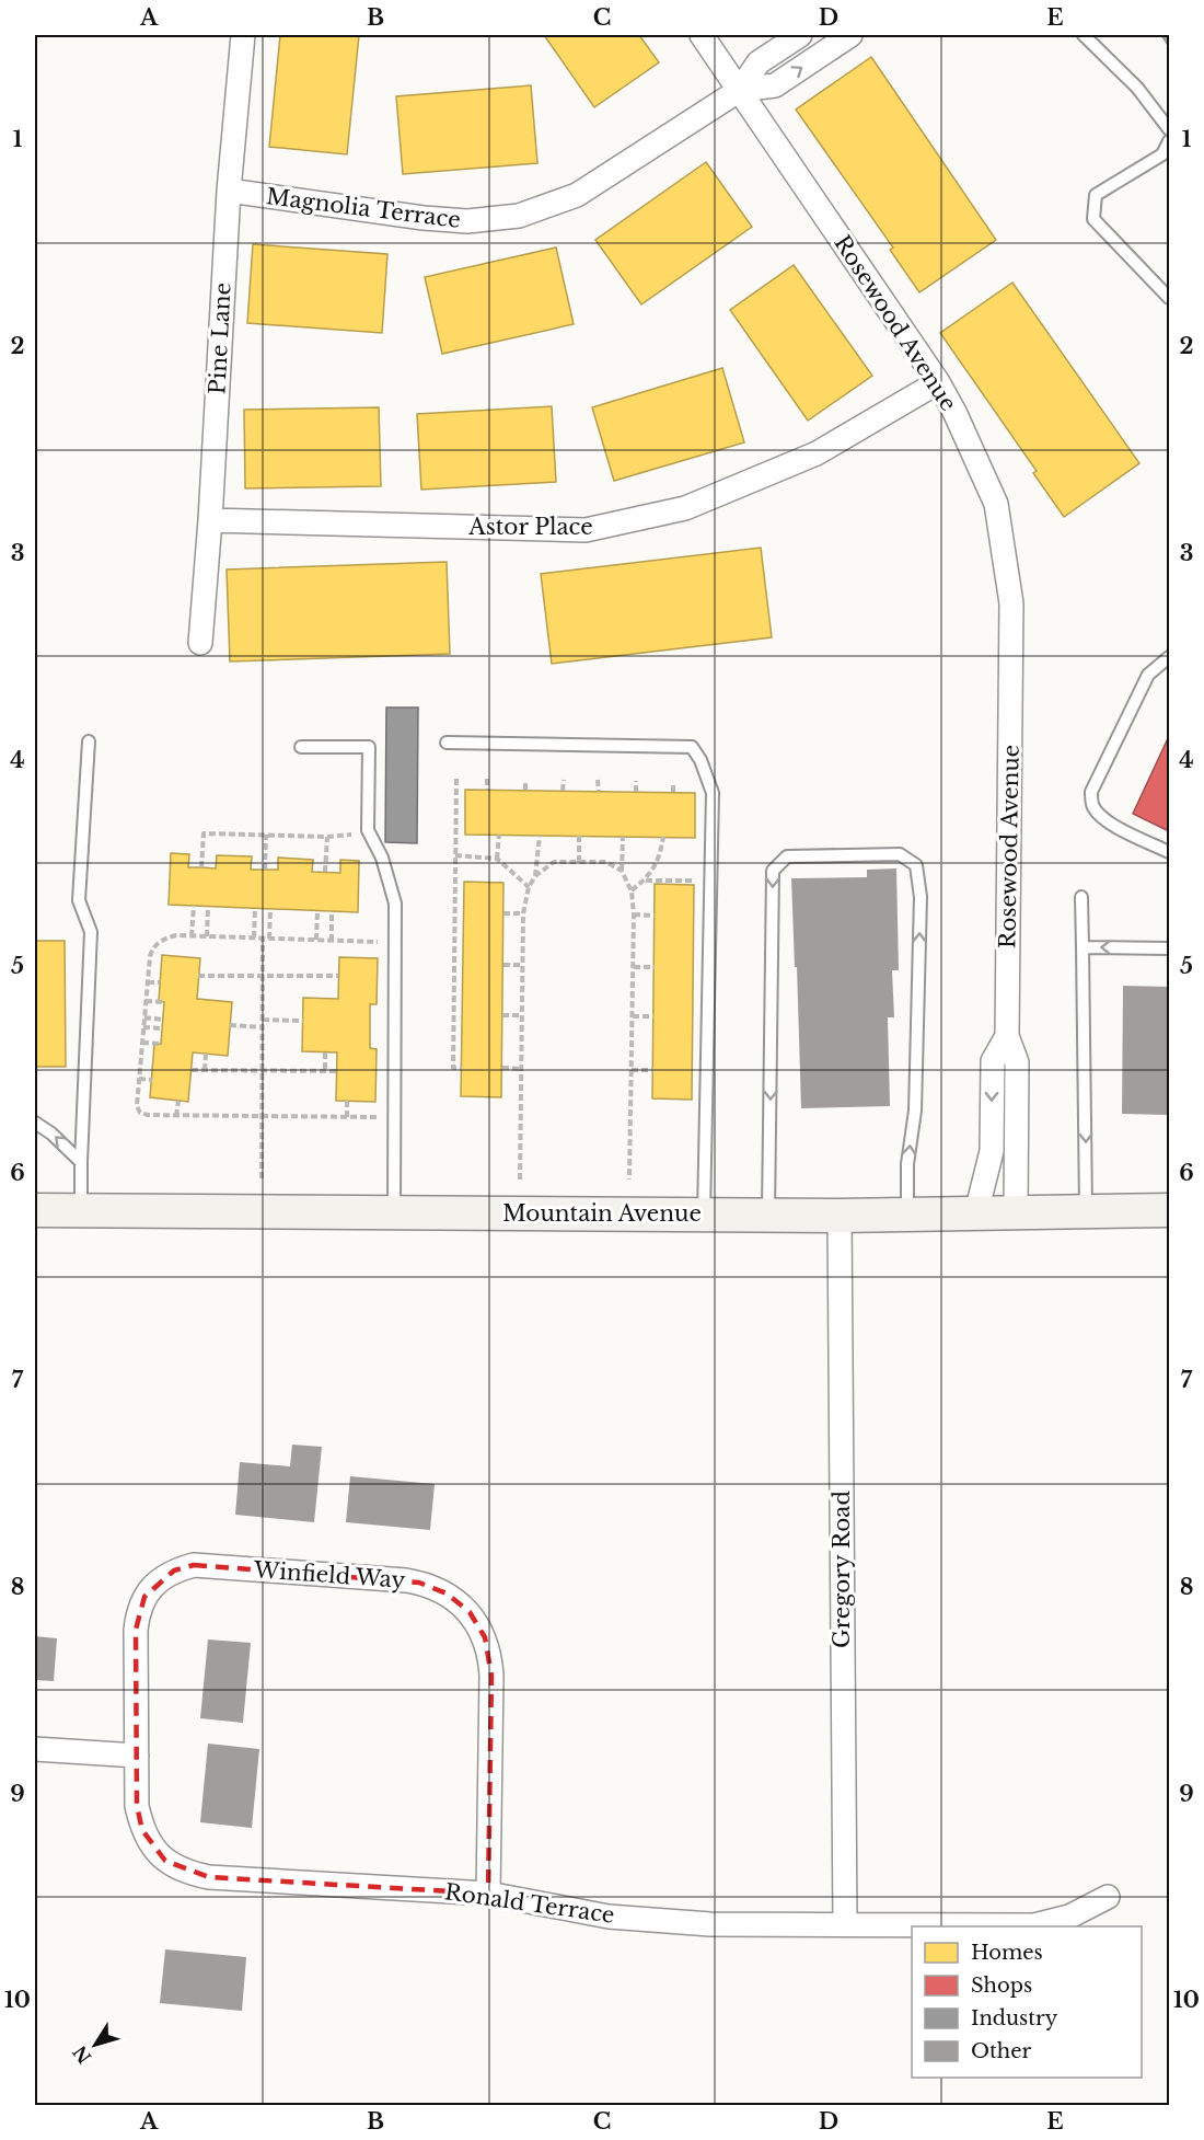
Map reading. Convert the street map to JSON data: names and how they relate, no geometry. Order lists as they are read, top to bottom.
{
  "streets": {
    "street": [
      "Magnolia Terrace",
      "Rosewood Avenue",
      "Pine Lane",
      "Astor Place",
      "Mountain Avenue",
      "Gregory Road",
      "Winfield Way",
      "Ronald Terrace"
    ]
  },
  "crossings": [
    ["Magnolia Terrace", "Rosewood Avenue"],
    ["Magnolia Terrace", "Pine Lane"],
    ["Rosewood Avenue", "Astor Place"],
    ["Rosewood Avenue", "Mountain Avenue"],
    ["Pine Lane", "Astor Place"],
    ["Mountain Avenue", "Gregory Road"],
    ["Gregory Road", "Ronald Terrace"],
    ["Winfield Way", "Ronald Terrace"]
  ],
  "legend": [
    "Homes",
    "Shops",
    "Industry",
    "Other"
  ],
  "north": "bottom left",
  "grid": {
    "columns": [
      "A",
      "B",
      "C",
      "D",
      "E"
    ],
    "rows": [
      "1",
      "2",
      "3",
      "4",
      "5",
      "6",
      "7",
      "8",
      "9",
      "10"
    ]
  }
}
